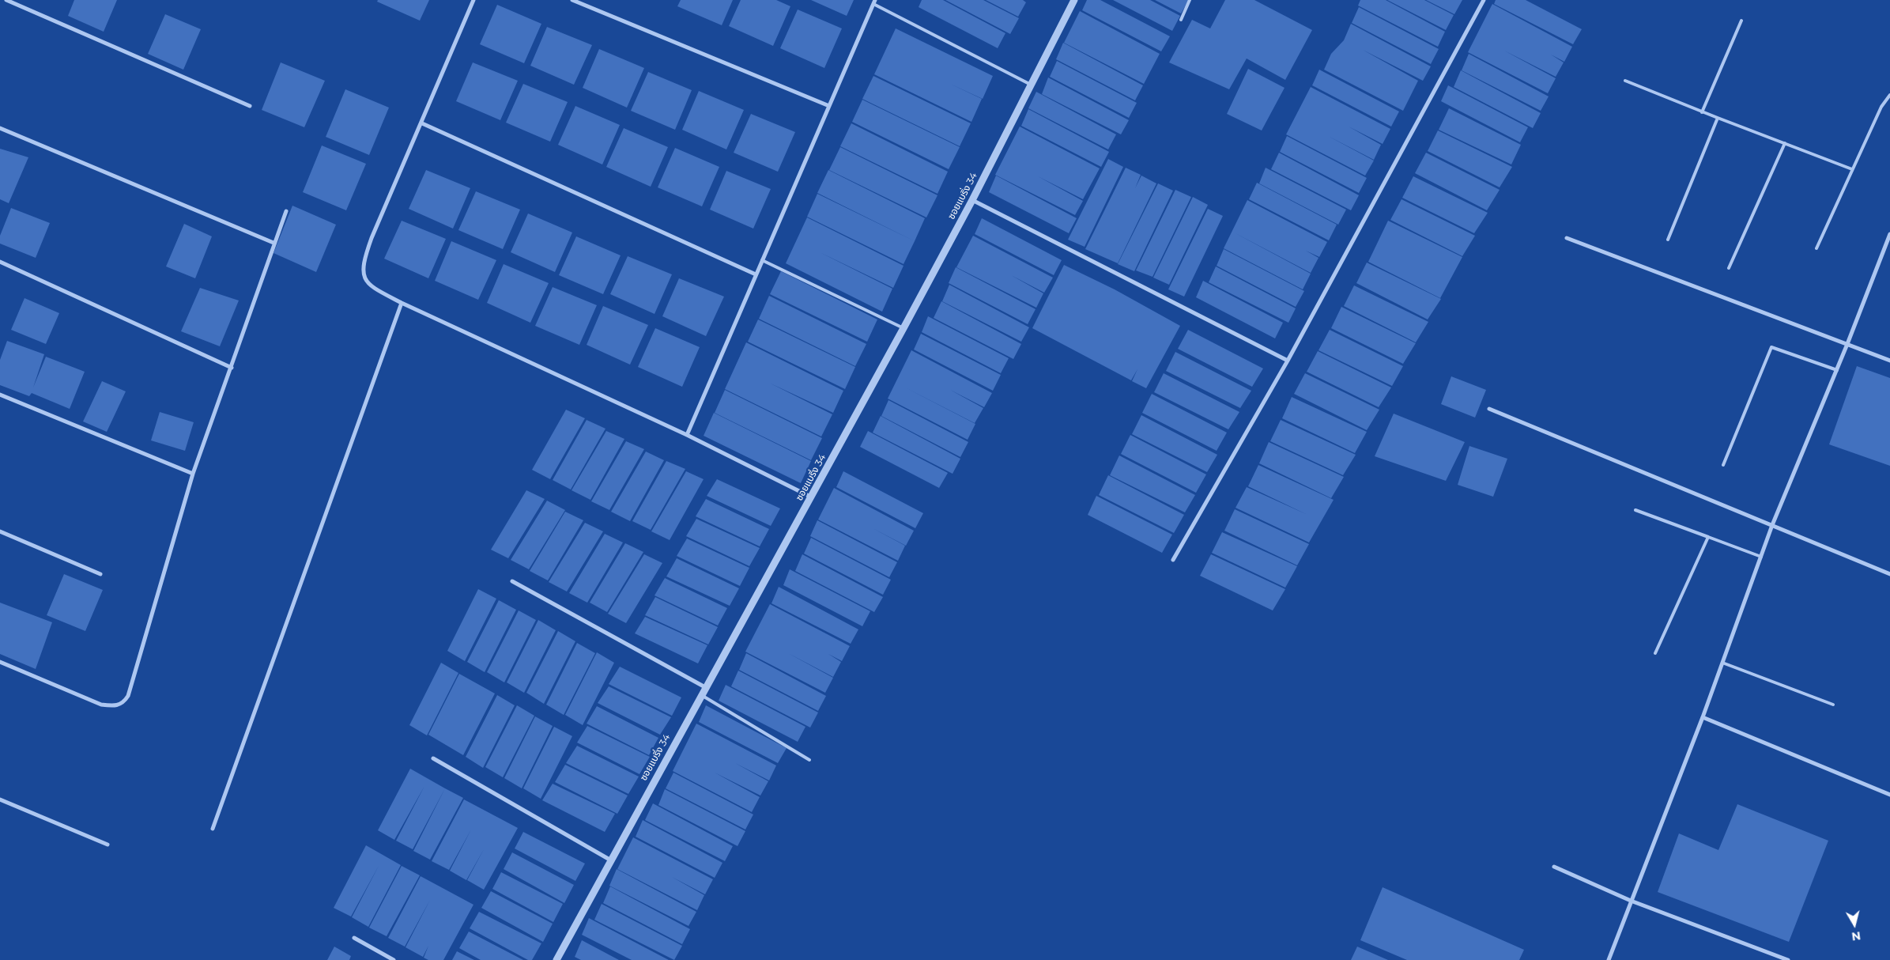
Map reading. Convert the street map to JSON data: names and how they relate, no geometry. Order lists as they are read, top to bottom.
{
  "streets": {
    "street": ["ซอยแบริ่ง 34"]
  },
  "north": "bottom"
}
